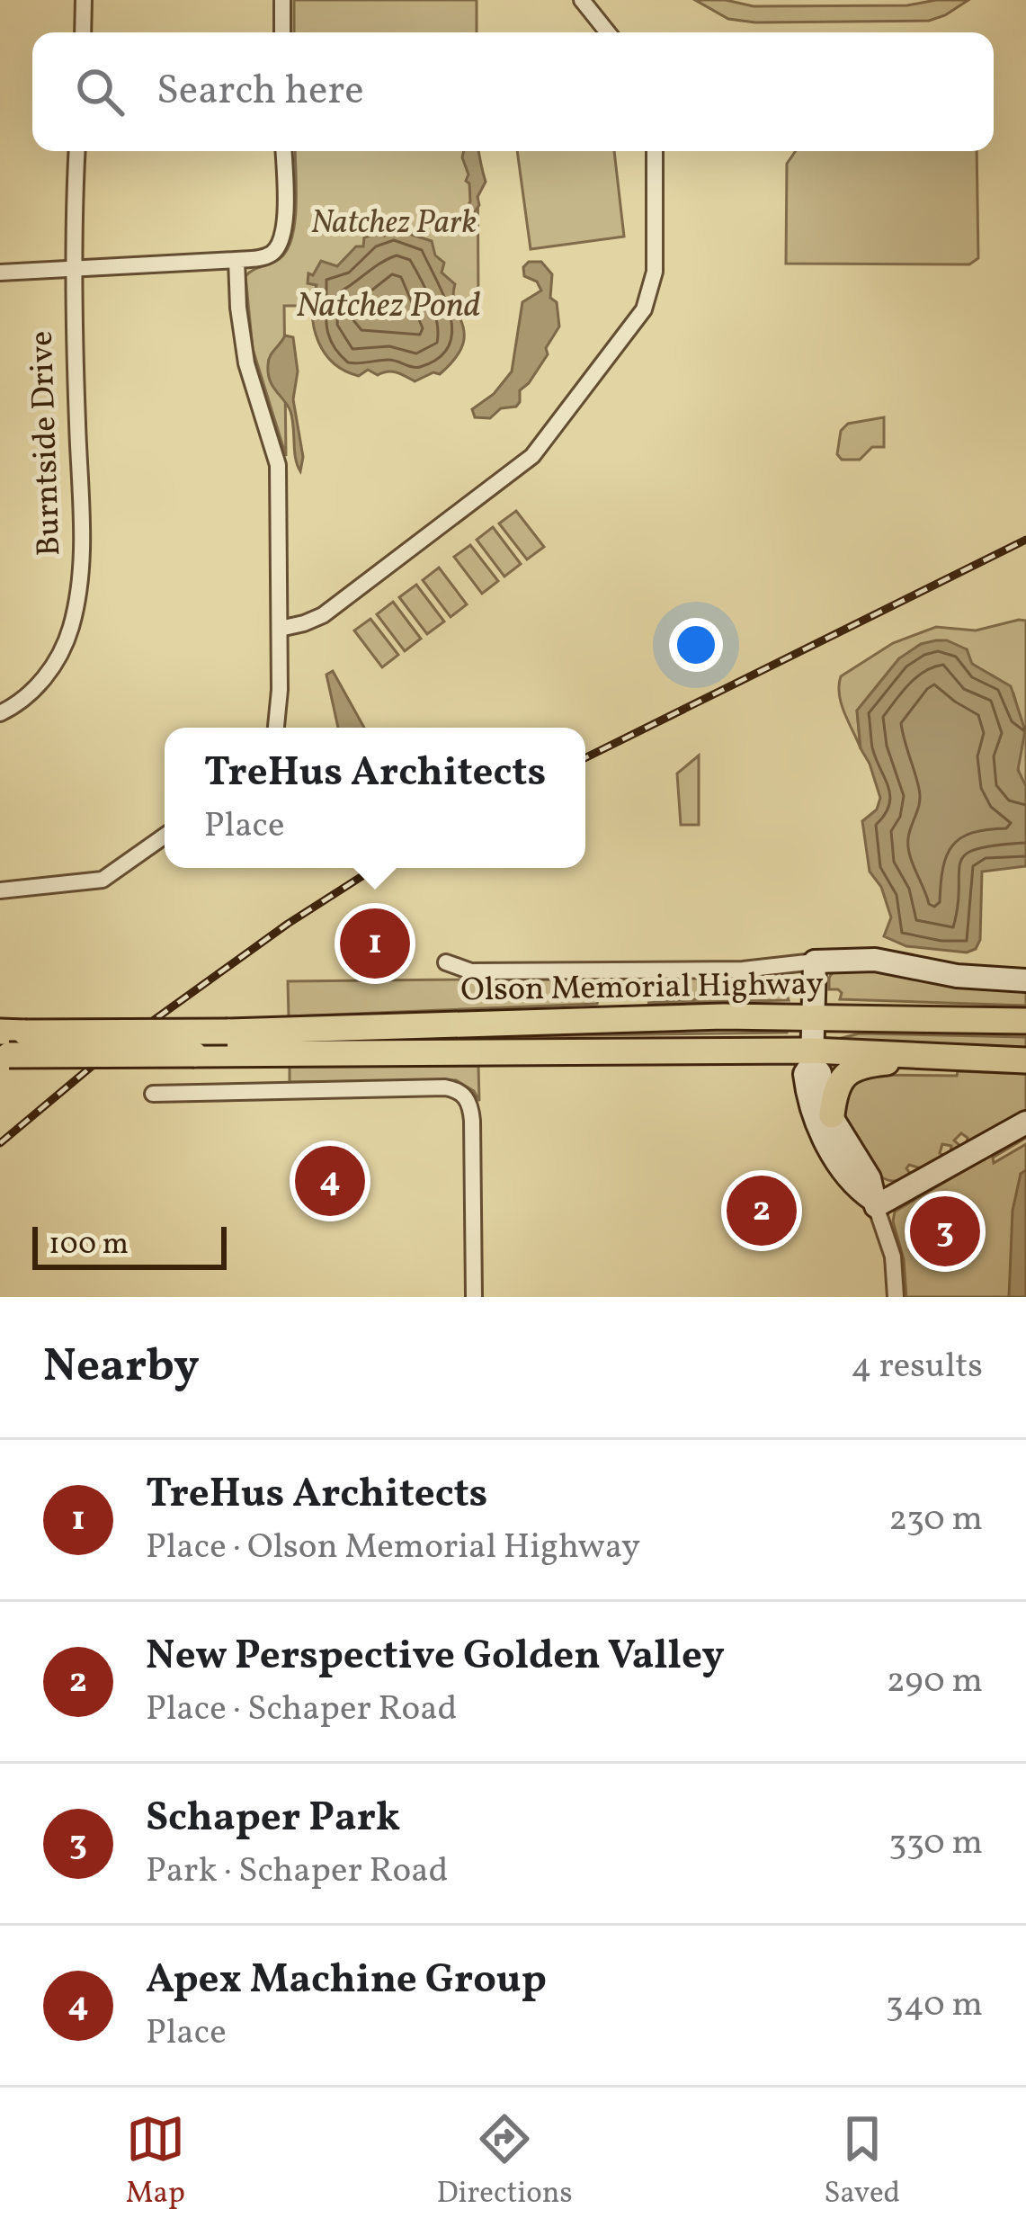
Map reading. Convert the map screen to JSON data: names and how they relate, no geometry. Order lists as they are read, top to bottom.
{
  "streets": {
    "main road": ["Olson Memorial Highway"],
    "street": ["Burntside Drive"]
  },
  "water": ["Natchez Pond"],
  "parks": ["Natchez Park"],
  "scale_bar": "100 m",
  "page": {
    "search": "Search here",
    "popup": ["TreHus Architects", "Place"],
    "pins": [
      "1",
      "4",
      "2",
      "3"
    ],
    "scale": "100 m",
    "heading": ["Nearby", "4 results"],
    "list": [
      {
        "mark": "1",
        "name": "TreHus Architects",
        "note": "Place · Olson Memorial Highway",
        "value": "230 m"
      },
      {
        "mark": "2",
        "name": "New Perspective Golden Valley",
        "note": "Place · Schaper Road",
        "value": "290 m"
      },
      {
        "mark": "3",
        "name": "Schaper Park",
        "note": "Park · Schaper Road",
        "value": "330 m"
      },
      {
        "mark": "4",
        "name": "Apex Machine Group",
        "note": "Place",
        "value": "340 m"
      }
    ],
    "nav": ["Map", "Directions", "Saved"]
  }
}
